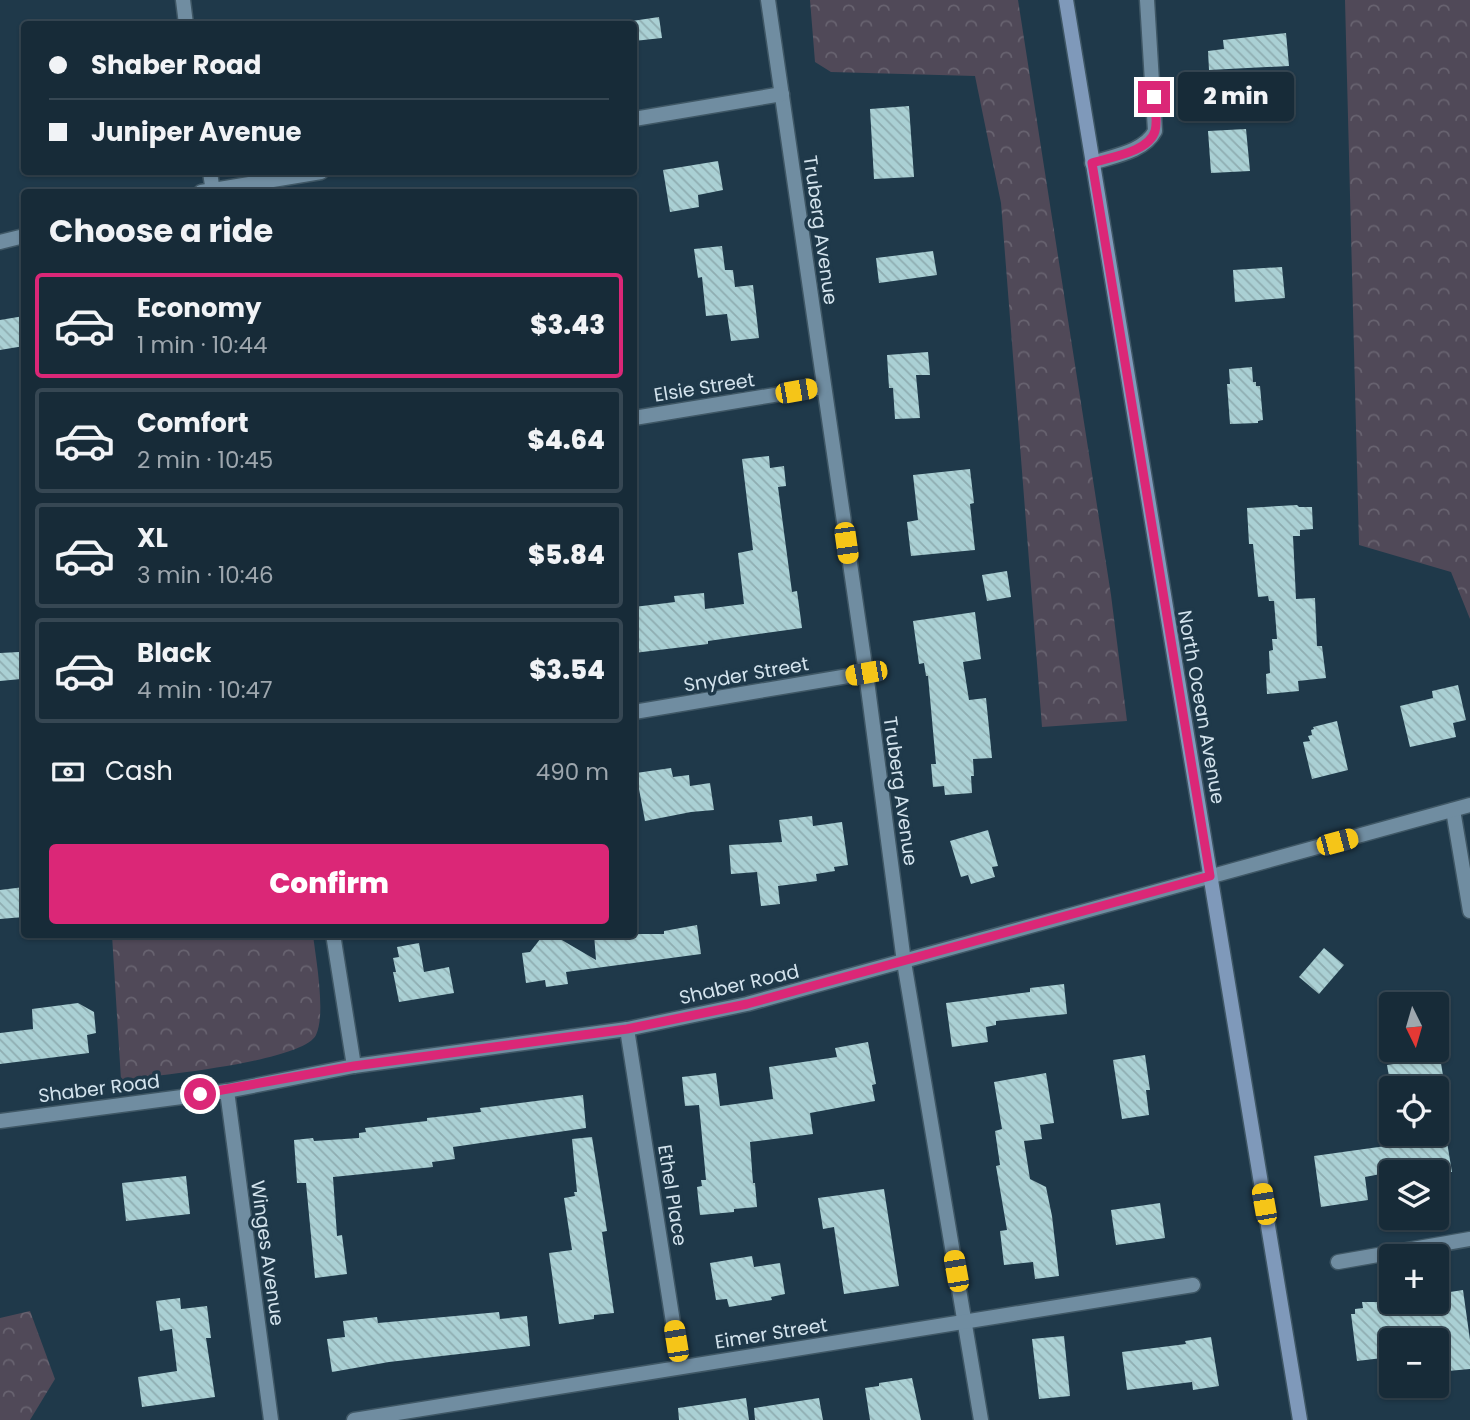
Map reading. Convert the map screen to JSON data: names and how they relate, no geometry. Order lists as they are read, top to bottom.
{
  "streets": {
    "main road": ["North Ocean Avenue"],
    "street": [
      "Truberg Avenue",
      "Elsie Street",
      "Snyder Street",
      "Shaber Road",
      "Ethel Place",
      "Winges Avenue",
      "Eimer Street"
    ]
  },
  "crossings": [
    ["Truberg Avenue", "Elsie Street"],
    ["Truberg Avenue", "Snyder Street"],
    ["Truberg Avenue", "Shaber Road"],
    ["Truberg Avenue", "Eimer Street"],
    ["North Ocean Avenue", "Shaber Road"],
    ["Shaber Road", "Ethel Place"],
    ["Shaber Road", "Winges Avenue"],
    ["Ethel Place", "Eimer Street"]
  ],
  "north": "bottom",
  "page": {
    "banner": ["Shaber Road", "Juniper Avenue"],
    "bubble": "2 min",
    "heading": "Choose a ride",
    "list": [
      {
        "name": "Economy",
        "note": "1 min · 10:44",
        "value": "$3.43"
      },
      {
        "name": "Comfort",
        "note": "2 min · 10:45",
        "value": "$4.64"
      },
      {
        "name": "XL",
        "note": "3 min · 10:46",
        "value": "$5.84"
      },
      {
        "name": "Black",
        "note": "4 min · 10:47",
        "value": "$3.54"
      }
    ],
    "pay": ["Cash", "490 m"],
    "buttons": "Confirm",
    "map_buttons": ["+", "−"]
  }
}
